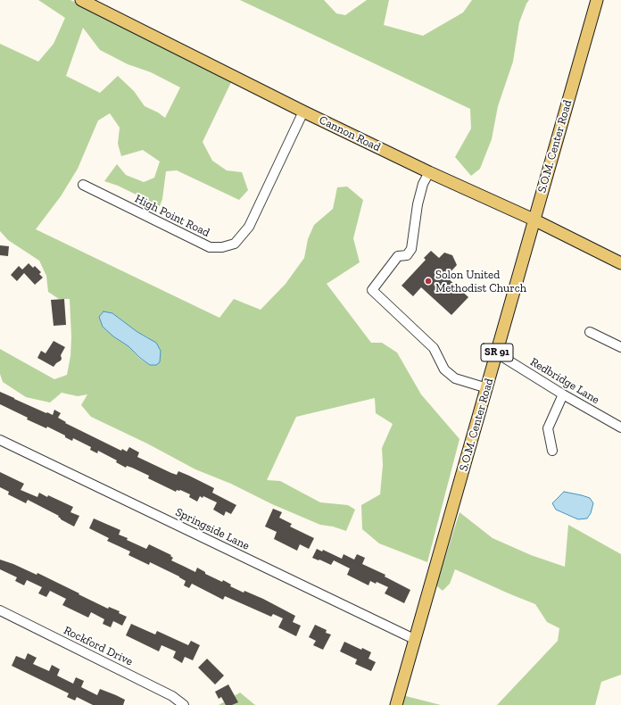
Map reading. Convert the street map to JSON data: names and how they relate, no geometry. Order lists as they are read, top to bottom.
{
  "streets": {
    "main road": ["Cannon Road", "S.O.M. Center Road", "SR 91"],
    "street": [
      "High Point Road",
      "Redbridge Lane",
      "Springside Lane",
      "Rockford Drive"
    ]
  },
  "crossings": [
    ["Cannon Road", "S.O.M. Center Road"],
    ["Cannon Road", "High Point Road"],
    ["S.O.M. Center Road", "Redbridge Lane"],
    ["S.O.M. Center Road", "Springside Lane"]
  ],
  "places": ["Solon United Methodist Church"]
}
